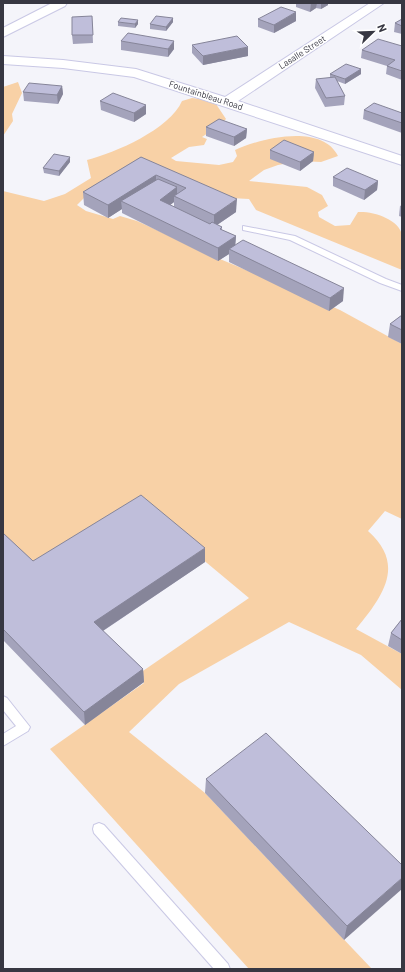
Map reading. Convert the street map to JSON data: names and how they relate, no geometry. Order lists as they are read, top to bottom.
{
  "streets": {
    "street": ["Lasalle Street", "Fountainbleau Road"]
  },
  "crossings": [
    ["Lasalle Street", "Fountainbleau Road"]
  ],
  "north": "top right"
}
